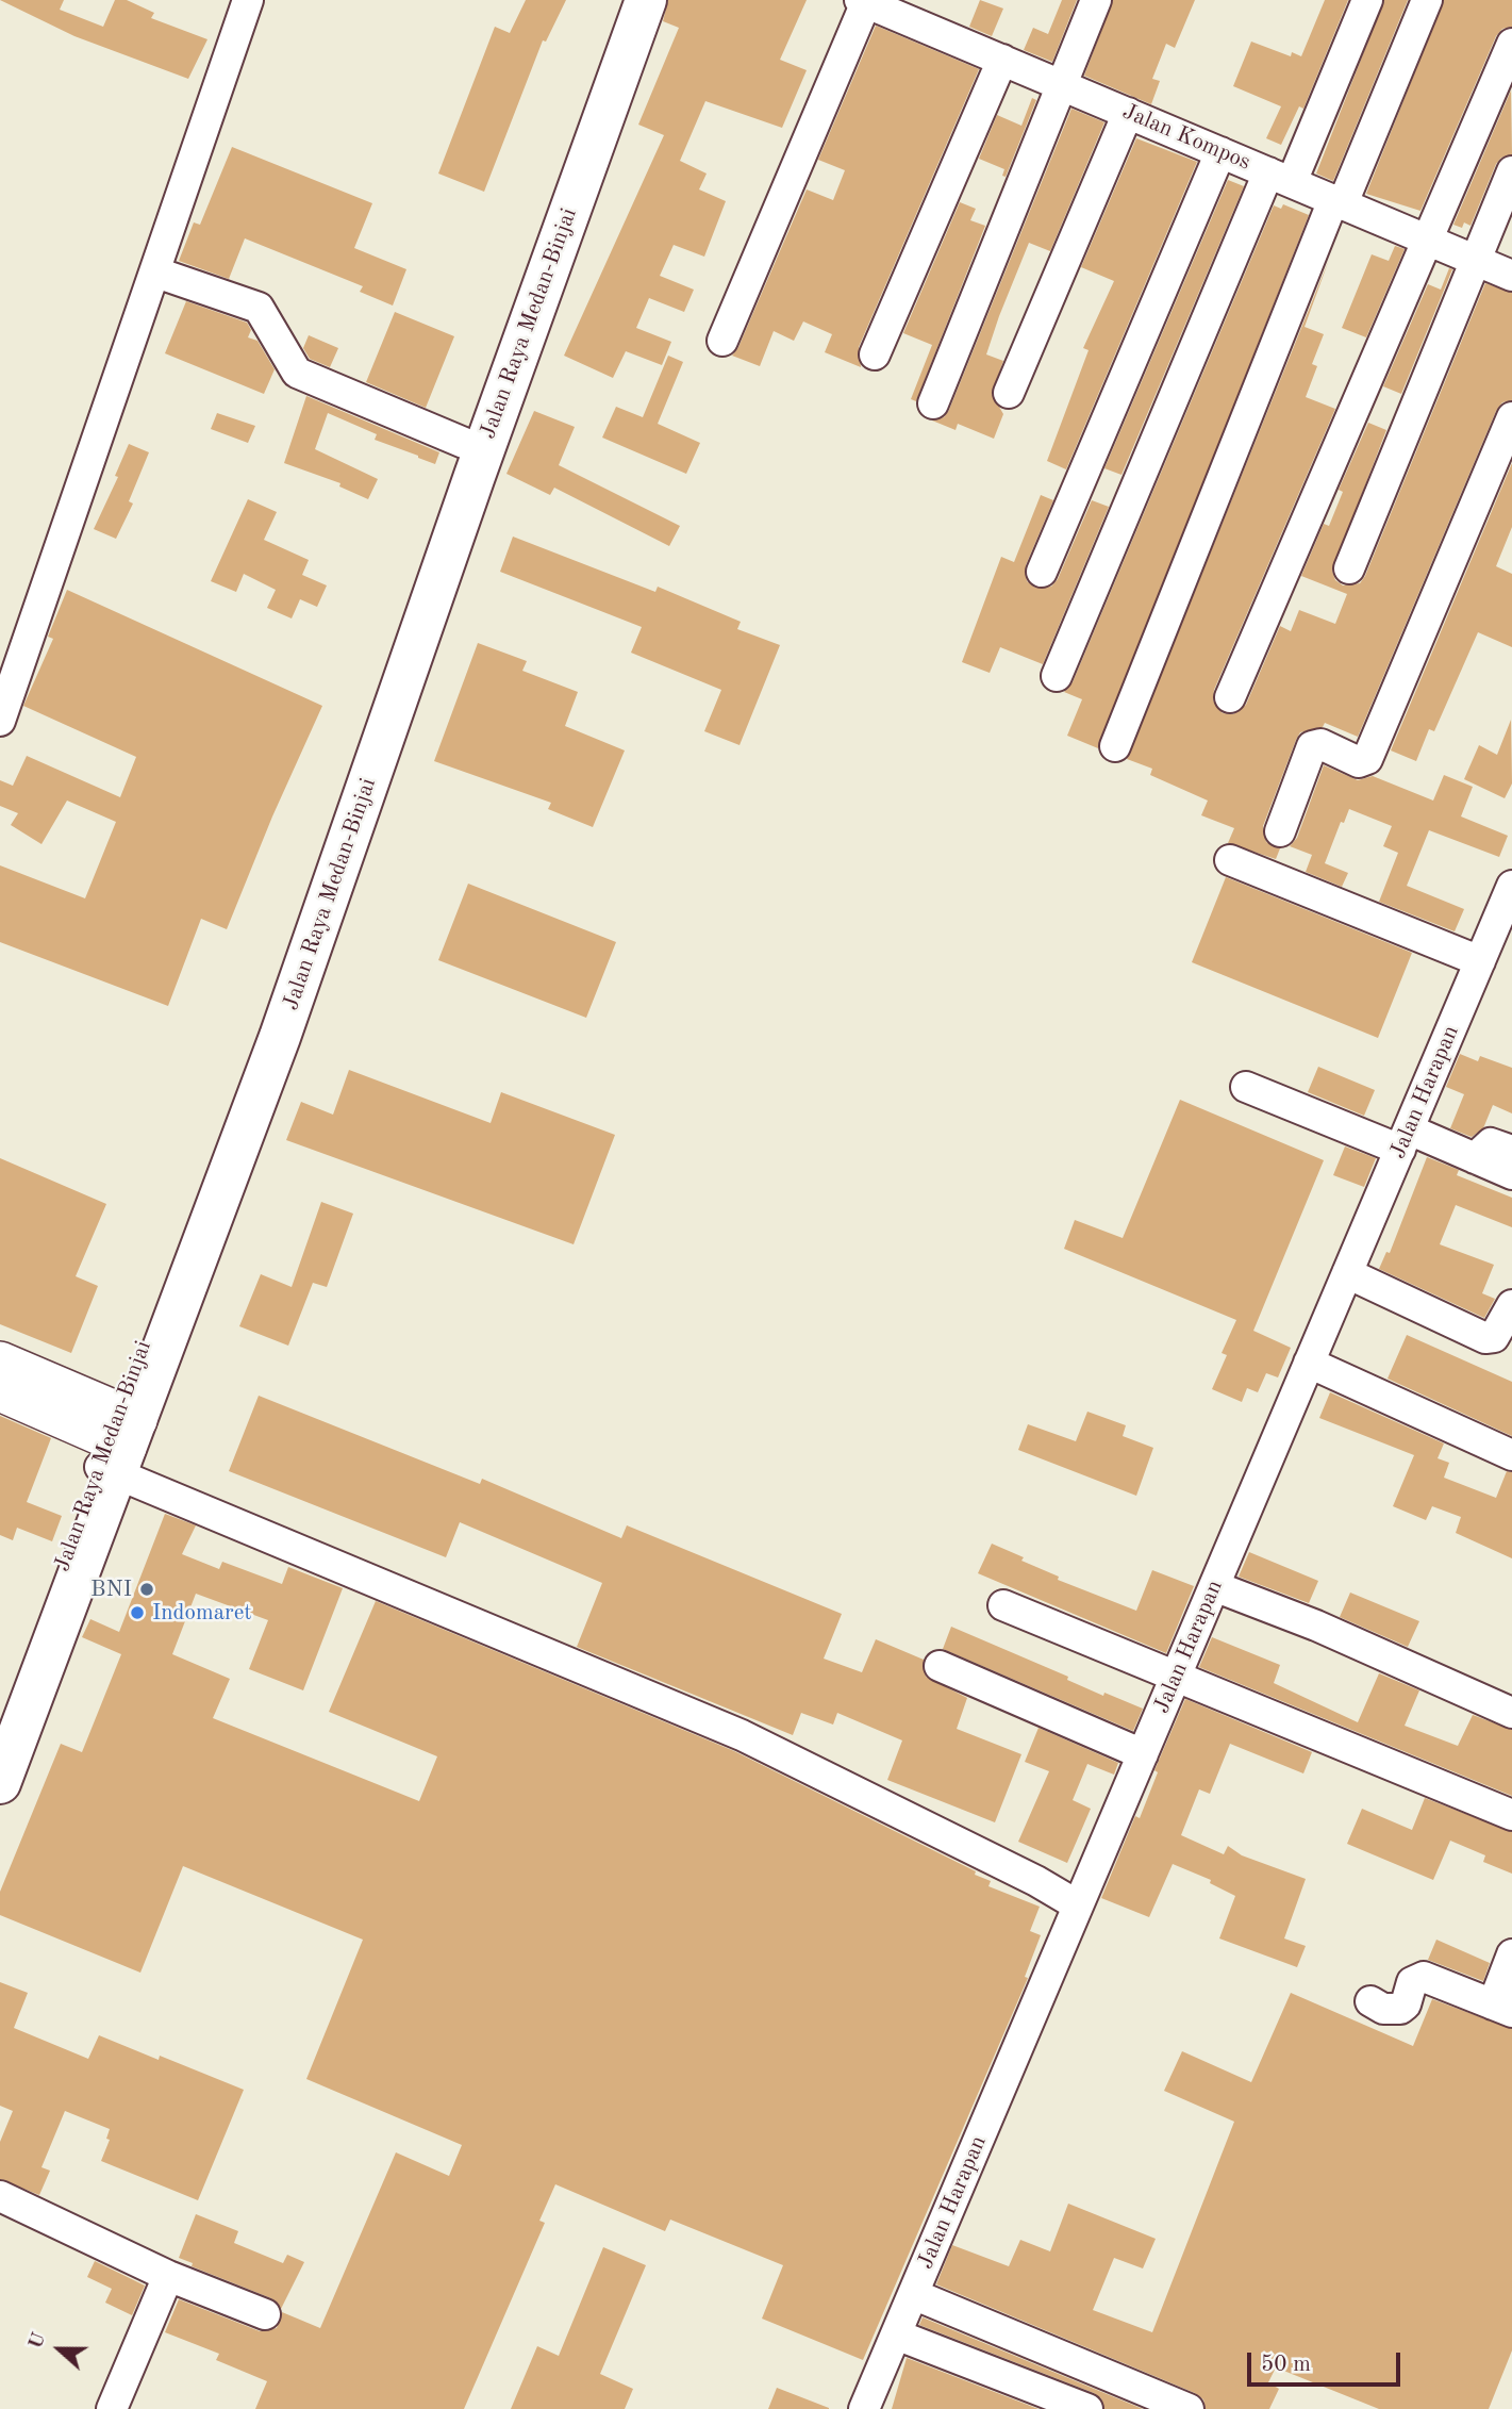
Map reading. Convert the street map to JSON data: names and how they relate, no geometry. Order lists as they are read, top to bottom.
{
  "streets": {
    "highway": ["Jalan Raya Medan-Binjai"],
    "street": ["Jalan Kompos", "Jalan Harapan"]
  },
  "places": ["BNI", "Indomaret"],
  "scale_bar": "50 m",
  "north": "left"
}
